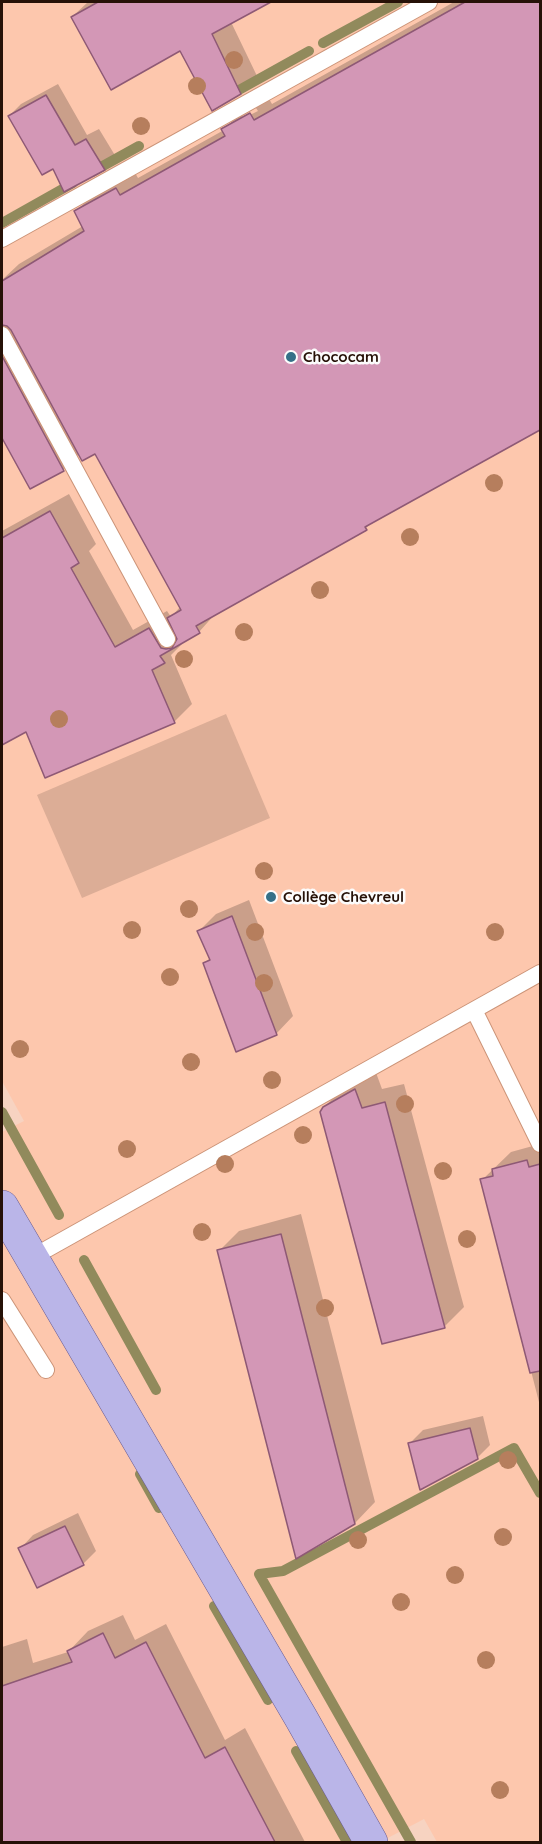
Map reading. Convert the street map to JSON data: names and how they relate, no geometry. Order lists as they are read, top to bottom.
{
  "places": ["Chococam", "Collège Chevreul"]
}
